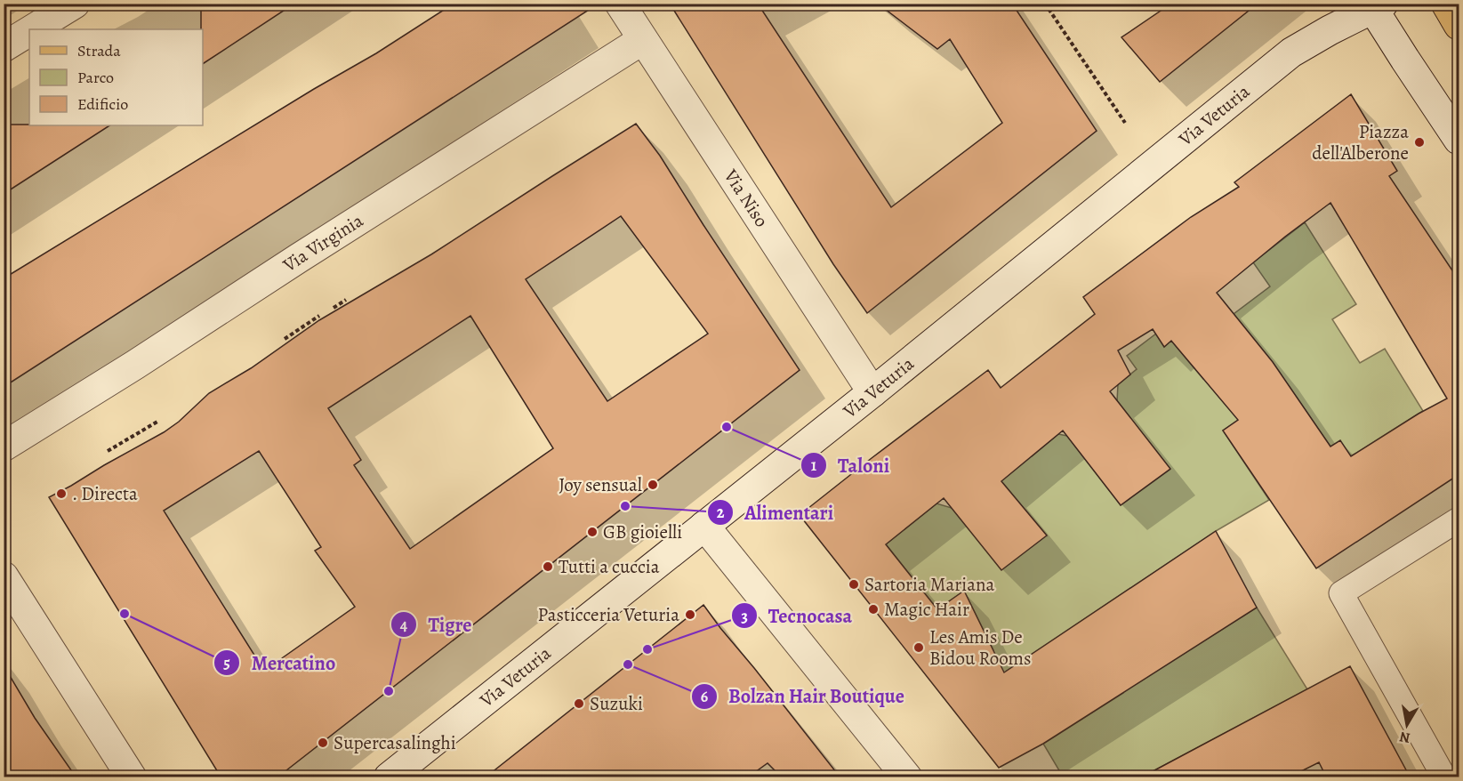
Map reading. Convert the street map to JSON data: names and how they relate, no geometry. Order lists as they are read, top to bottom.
{
  "streets": {
    "street": ["Via Veturia", "Via Niso", "Via Virginia"]
  },
  "crossings": [
    ["Via Veturia", "Via Niso"],
    ["Via Niso", "Via Virginia"]
  ],
  "places": [
    "Piazza dell'Alberone",
    "Taloni",
    "Joy sensual",
    ". Directa",
    "Alimentari",
    "GB gioielli",
    "Tutti a cuccia",
    "Sartoria Mariana",
    "Magic Hair",
    "Mercatino",
    "Pasticceria Veturia",
    "Les Amis De Bidou Rooms",
    "Tecnocasa",
    "Bolzan Hair Boutique",
    "Tigre",
    "Suzuki",
    "Supercasalinghi"
  ],
  "legend": ["Strada", "Parco", "Edificio"],
  "north": "bottom"
}
